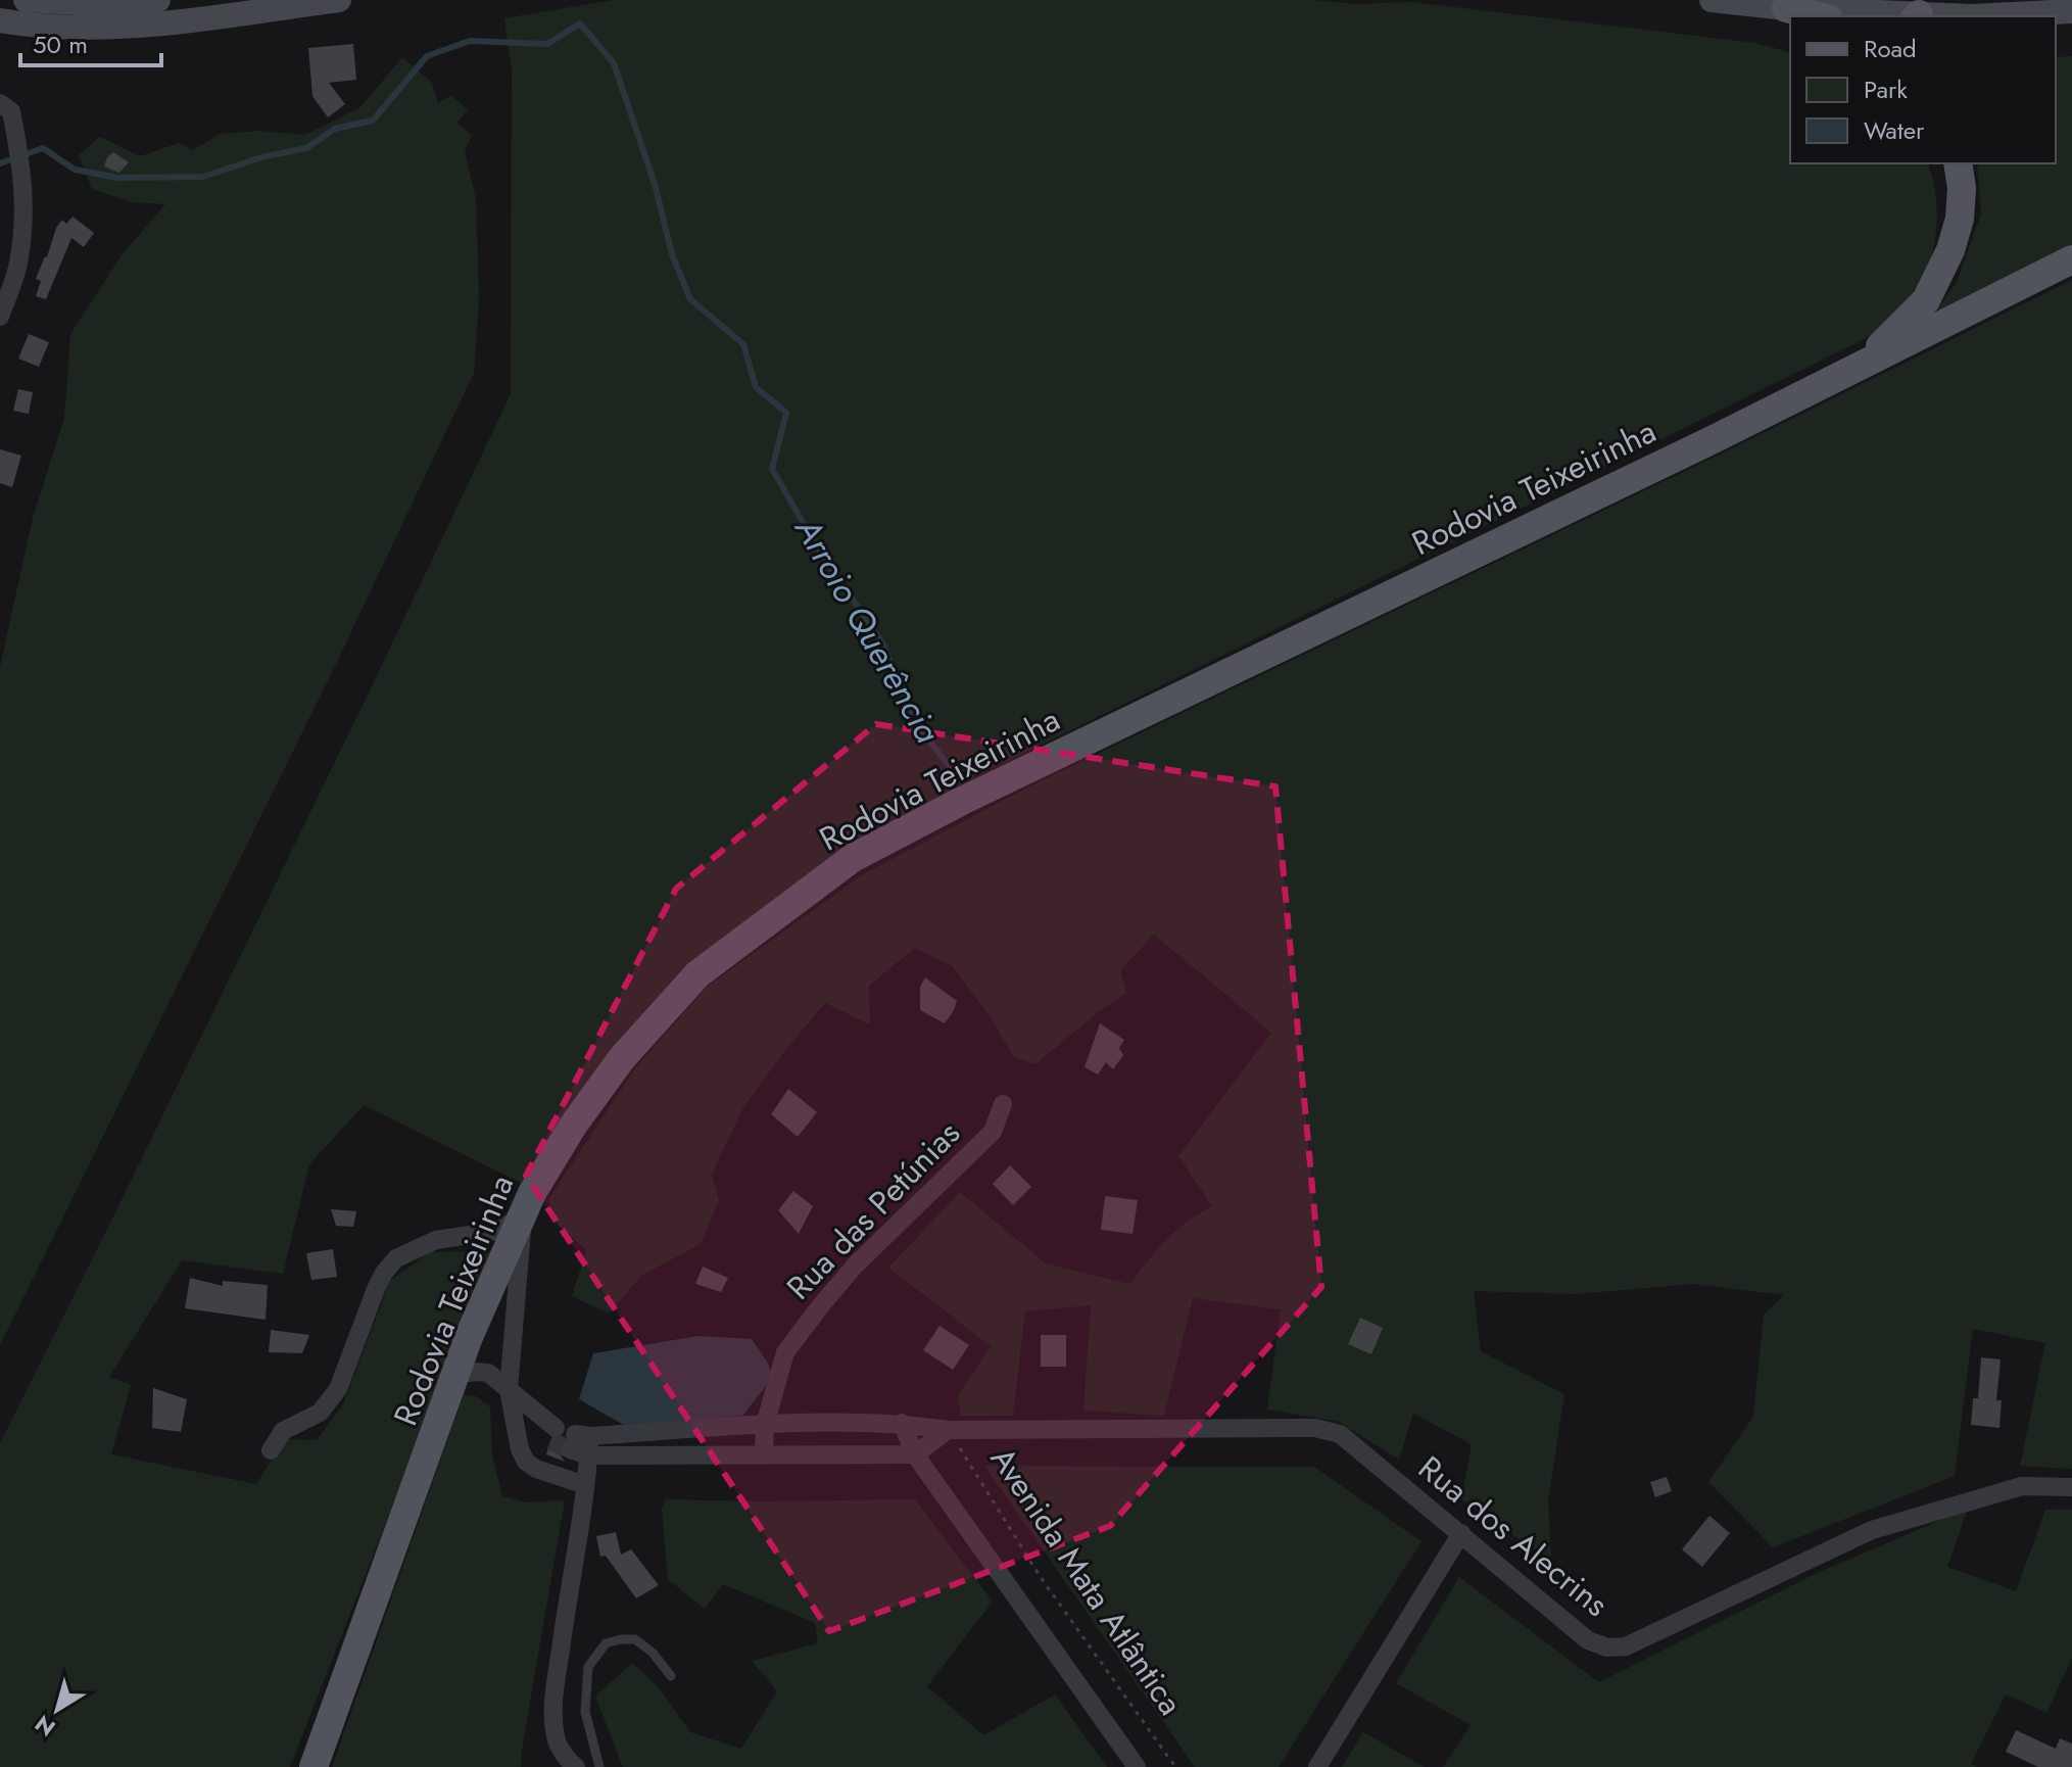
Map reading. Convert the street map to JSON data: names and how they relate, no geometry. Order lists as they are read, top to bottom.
{
  "streets": {
    "main road": ["Rodovia Teixeirinha"],
    "street": ["Rua das Petúnias", "Rua dos Alecrins", "Avenida Mata Atlântica"]
  },
  "crossings": [
    ["Rua dos Alecrins", "Avenida Mata Atlântica"]
  ],
  "water": ["Arroio Querência"],
  "legend": ["Road", "Park", "Water"],
  "scale_bar": "50 m",
  "north": "bottom left"
}
